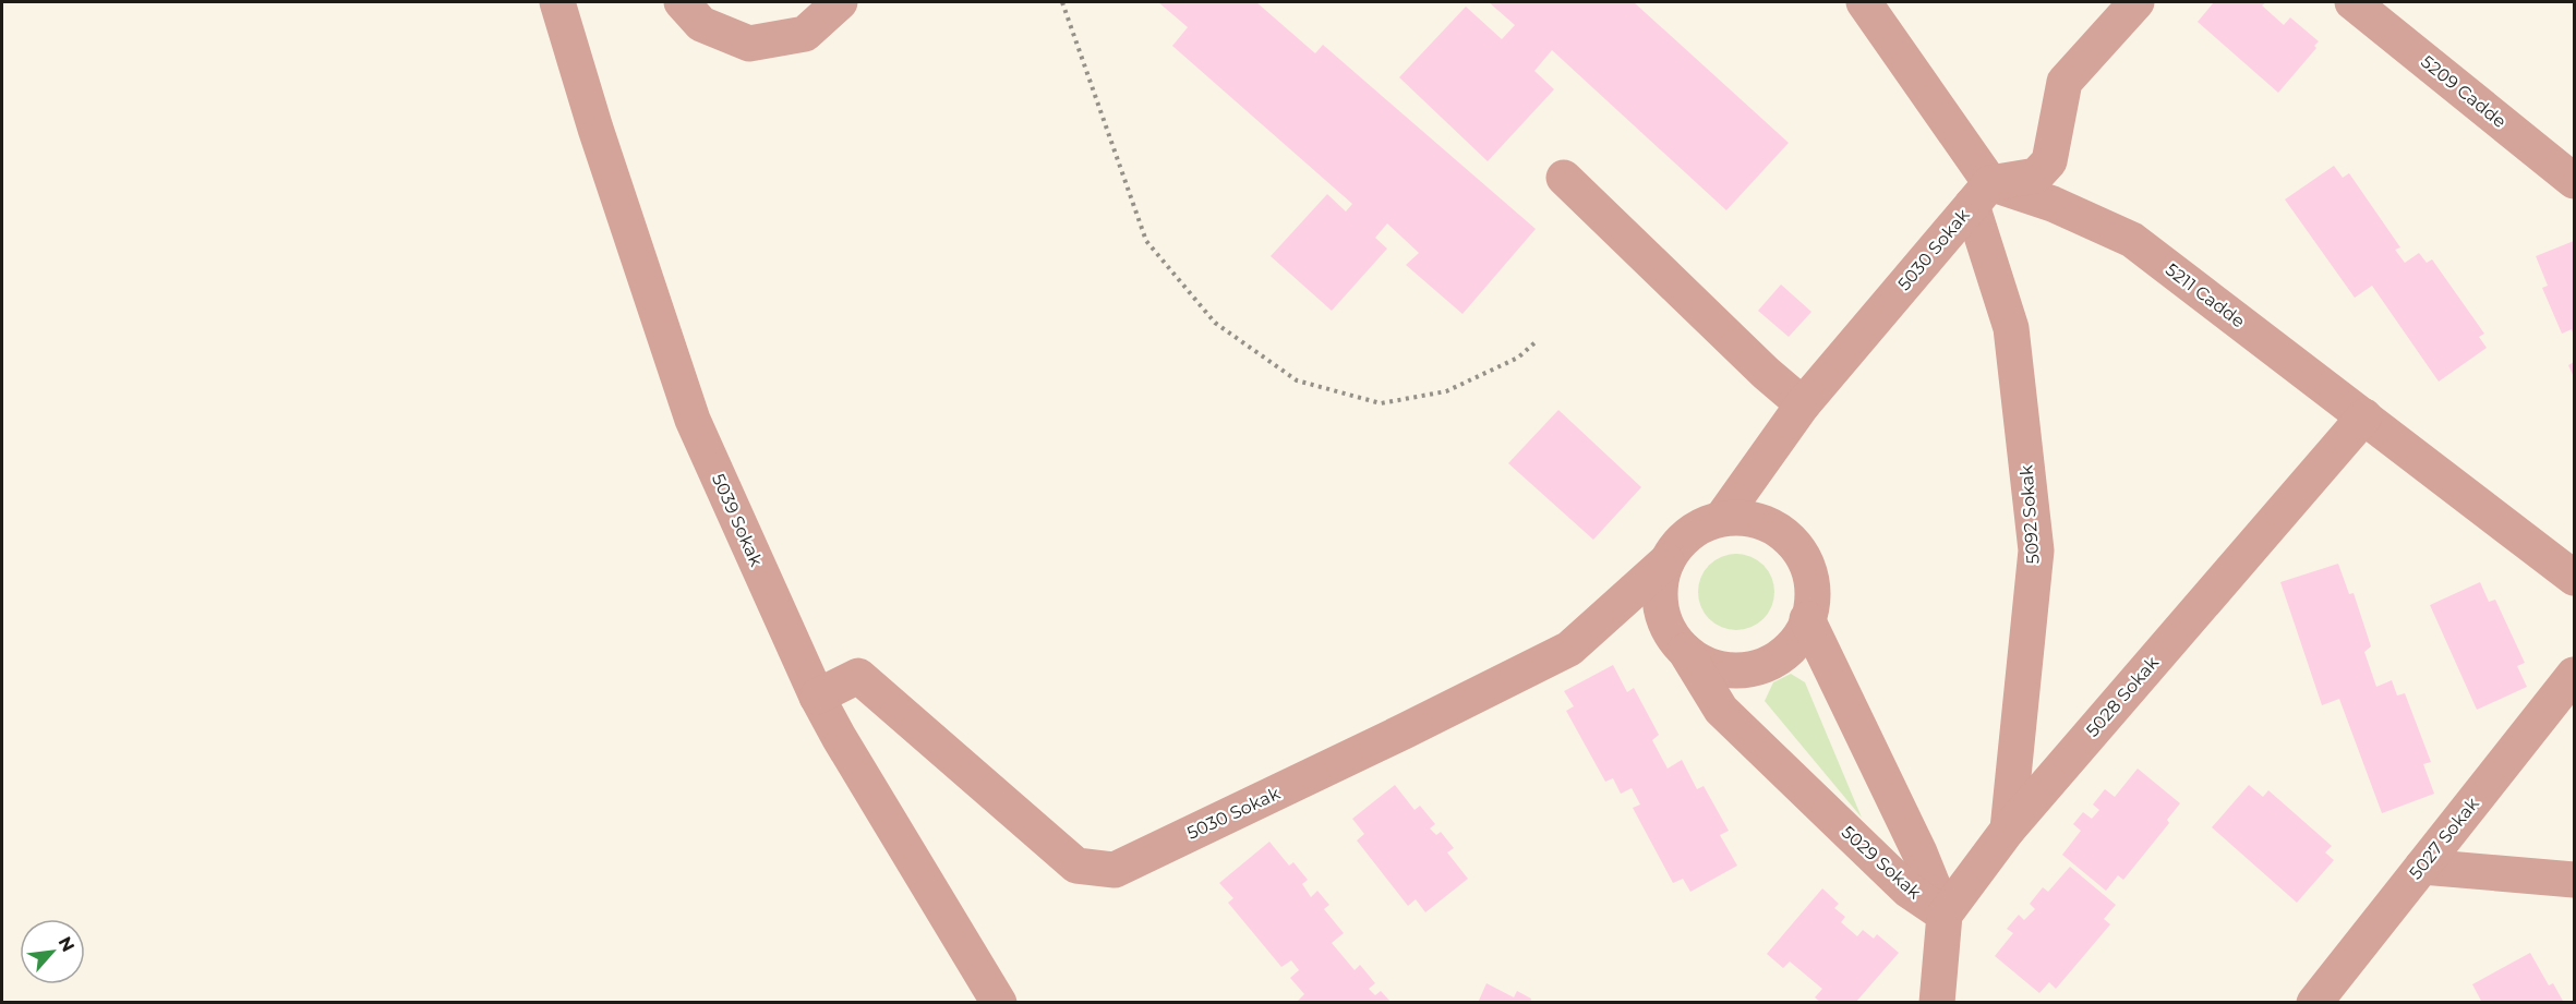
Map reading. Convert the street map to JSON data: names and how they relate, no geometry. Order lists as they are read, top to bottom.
{
  "streets": {
    "street": [
      "5209 Cadde",
      "5030 Sokak",
      "5211 Cadde",
      "5092 Sokak",
      "5039 Sokak",
      "5028 Sokak",
      "5027 Sokak",
      "5029 Sokak"
    ]
  },
  "crossings": [
    ["5030 Sokak", "5211 Cadde"],
    ["5030 Sokak", "5092 Sokak"],
    ["5030 Sokak", "5039 Sokak"],
    ["5030 Sokak", "5029 Sokak"],
    ["5211 Cadde", "5092 Sokak"],
    ["5211 Cadde", "5028 Sokak"],
    ["5092 Sokak", "5028 Sokak"],
    ["5028 Sokak", "5029 Sokak"]
  ],
  "north": "top right"
}
